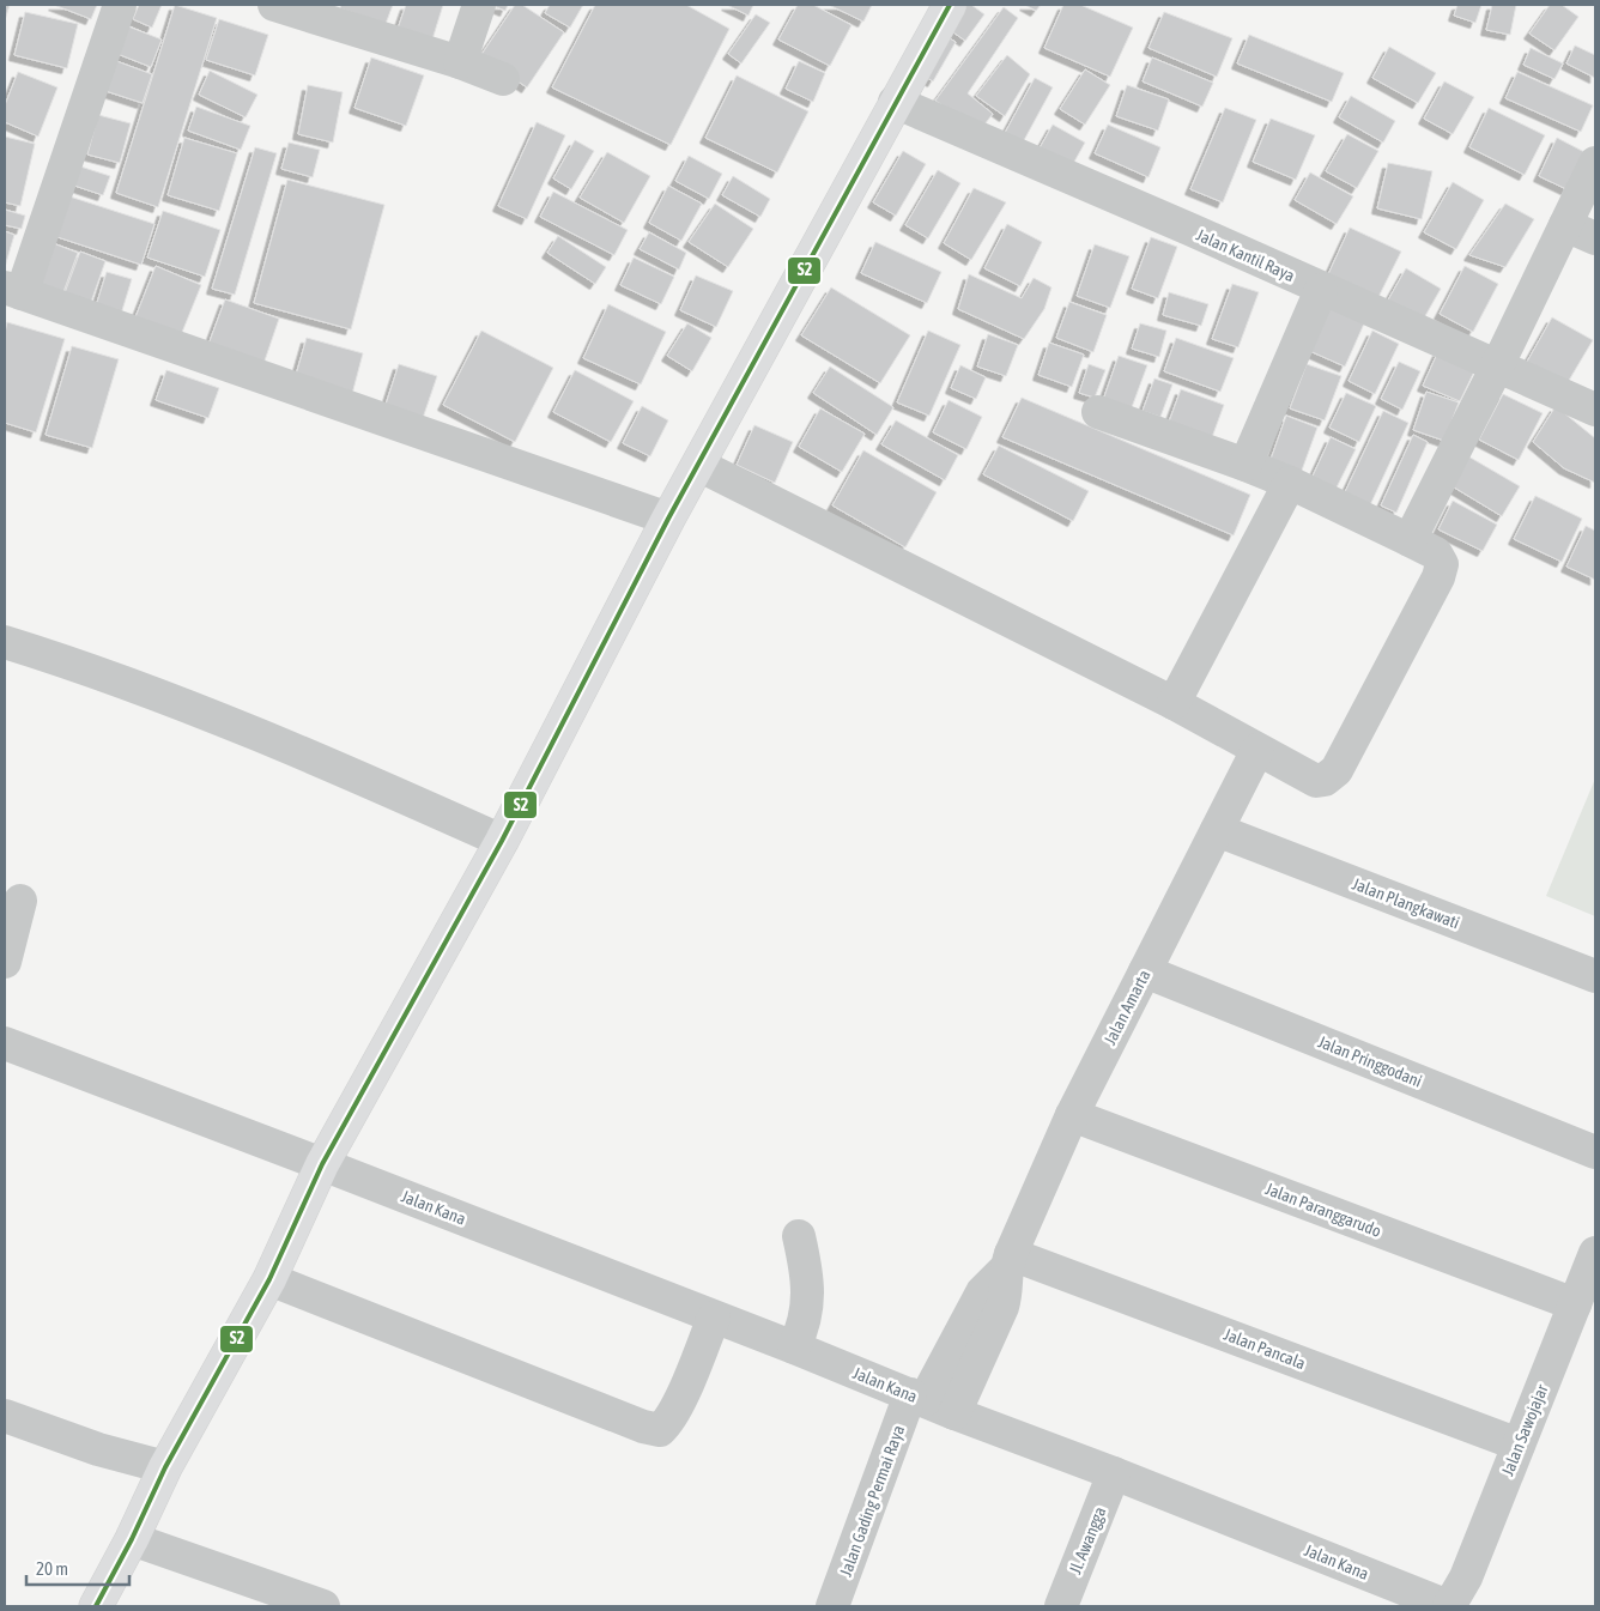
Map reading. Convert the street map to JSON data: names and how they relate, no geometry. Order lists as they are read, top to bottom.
{
  "streets": {
    "street": [
      "Jalan Kantil Raya",
      "Jalan Plangkawati",
      "Jalan Amarta",
      "Jalan Pringgodani",
      "Jalan Kana",
      "Jalan Paranggarudo",
      "Jalan Pancala",
      "Jalan Sawojajar",
      "Jalan Gading Permai Raya",
      "Jl. Awangga"
    ]
  },
  "crossings": [
    ["Jalan Plangkawati", "Jalan Amarta"],
    ["Jalan Amarta", "Jalan Pringgodani"],
    ["Jalan Amarta", "Jalan Kana"],
    ["Jalan Amarta", "Jalan Paranggarudo"],
    ["Jalan Amarta", "Jalan Pancala"],
    ["Jalan Amarta", "Jalan Gading Permai Raya"],
    ["Jalan Kana", "Jalan Sawojajar"],
    ["Jalan Kana", "Jalan Gading Permai Raya"],
    ["Jalan Kana", "Jl. Awangga"],
    ["Jalan Paranggarudo", "Jalan Sawojajar"],
    ["Jalan Pancala", "Jalan Sawojajar"]
  ],
  "lines": ["transit line S2"],
  "scale_bar": "20 m"
}
